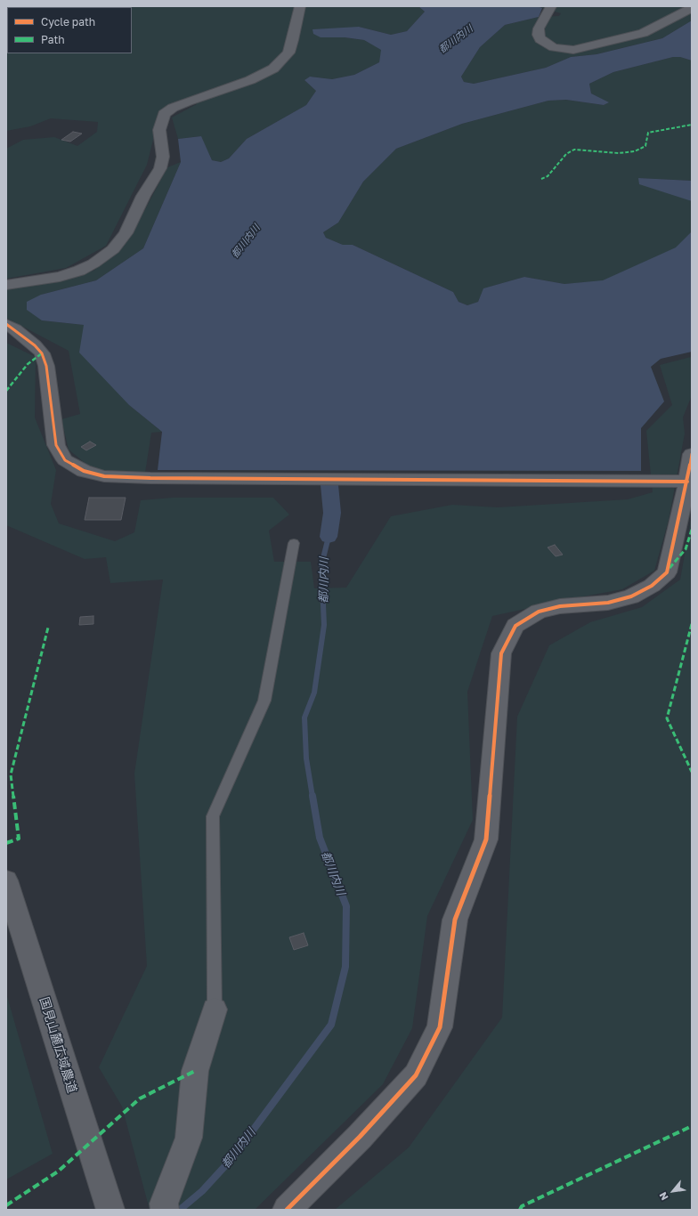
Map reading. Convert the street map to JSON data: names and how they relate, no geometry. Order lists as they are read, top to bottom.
{
  "streets": {
    "street": ["国見山麓広域農道"]
  },
  "water": ["都川内川"],
  "legend": ["Cycle path", "Path"],
  "north": "bottom left"
}
